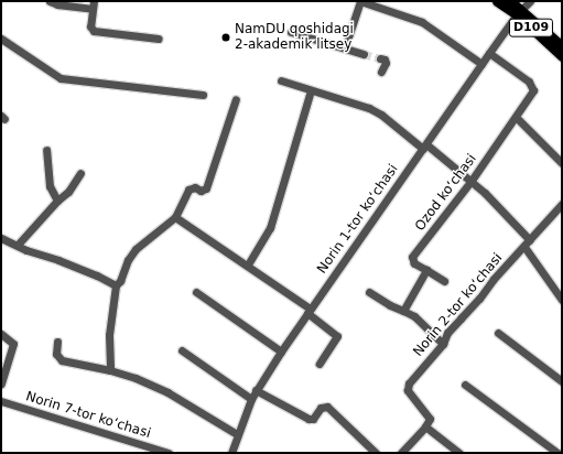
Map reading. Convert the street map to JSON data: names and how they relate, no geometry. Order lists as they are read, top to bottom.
{
  "streets": {
    "main road": ["D109"],
    "street": [
      "Ozod koʻchasi",
      "Norin 1-tor koʻchasi",
      "Norin 2-tor koʻchasi",
      "Norin 7-tor koʻchasi"
    ]
  },
  "crossings": [
    ["D109", "Norin 1-tor koʻchasi"],
    ["Ozod koʻchasi", "Norin 1-tor koʻchasi"]
  ],
  "places": ["NamDU qoshidagi 2-akademik litsey"]
}
